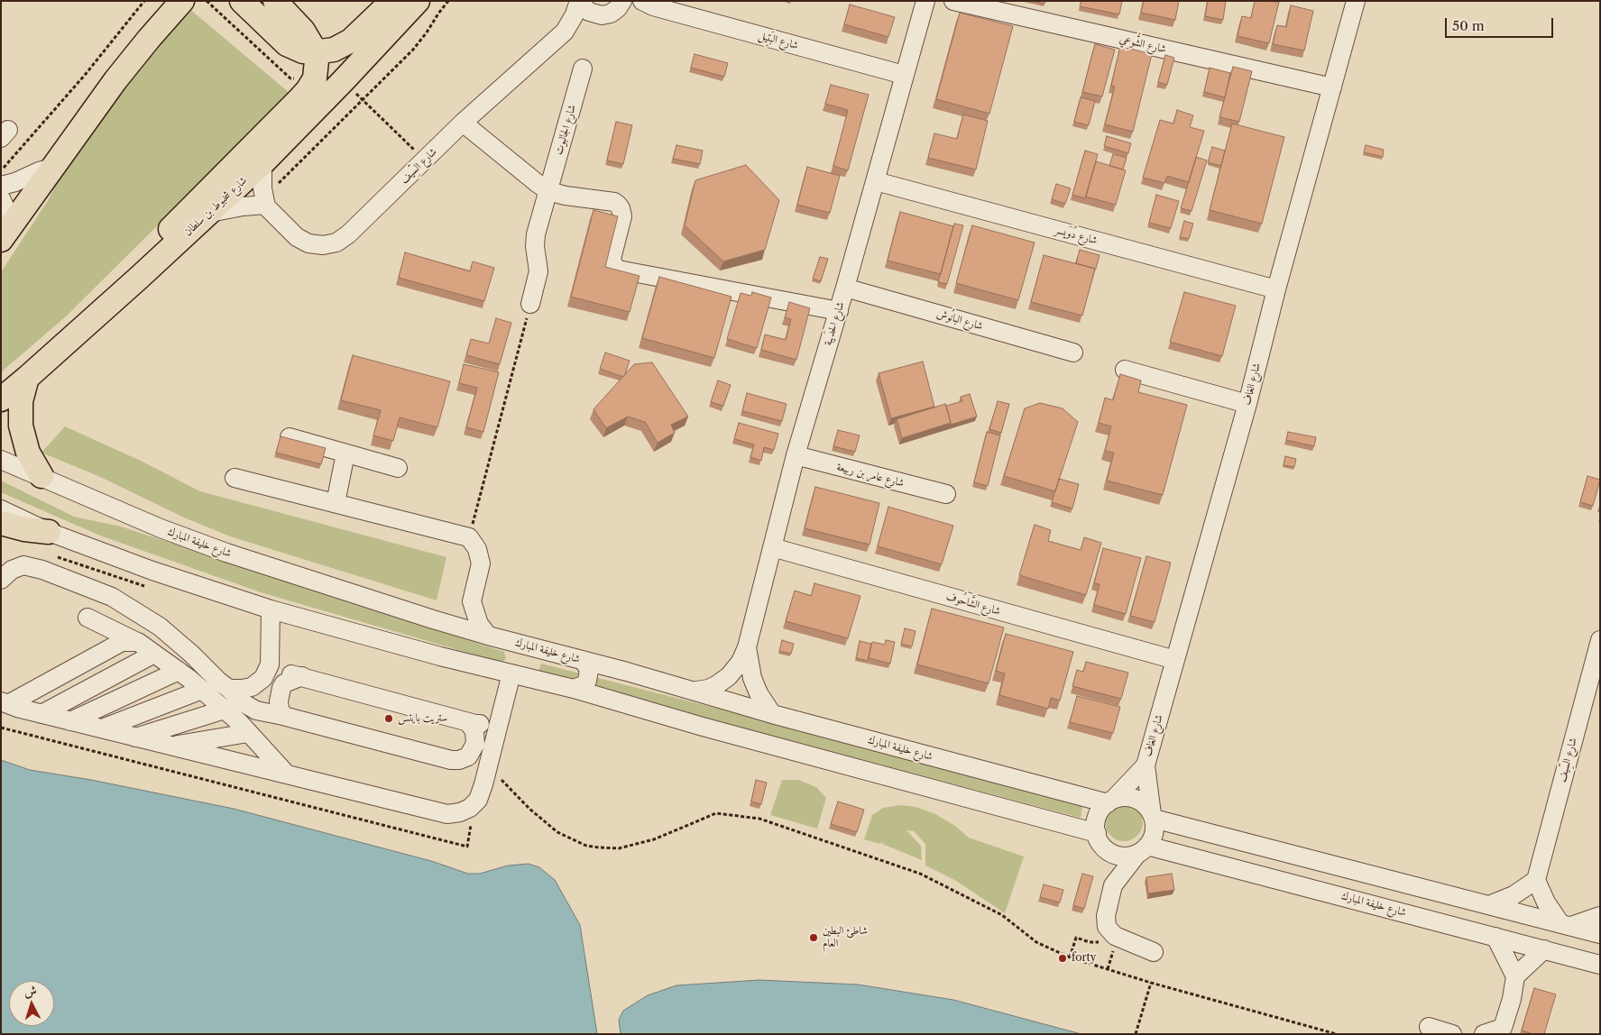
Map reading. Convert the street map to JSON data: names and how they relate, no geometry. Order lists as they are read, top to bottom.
{
  "streets": {
    "main road": ["شارع شخبوط بن سلطان"],
    "street": [
      "شارع البَتِيل",
      "شارع الشُّوعِي",
      "شارع الجالبوت",
      "شارع السِّيف",
      "شارع دُوَيسر",
      "شارع البانُوش",
      "شارع الحدَيبة",
      "شارع الغاف",
      "شارع عامر بن ربيعة",
      "شارع خليفة المبارك",
      "شارع الشَّاحُوف"
    ]
  },
  "crossings": [
    ["شارع البَتِيل", "شارع السِّيف"],
    ["شارع البَتِيل", "شارع الحدَيبة"],
    ["شارع الشُّوعِي", "شارع الغاف"],
    ["شارع دُوَيسر", "شارع الحدَيبة"],
    ["شارع دُوَيسر", "شارع الغاف"],
    ["شارع البانُوش", "شارع الحدَيبة"],
    ["شارع الحدَيبة", "شارع عامر بن ربيعة"],
    ["شارع الحدَيبة", "شارع خليفة المبارك"],
    ["شارع الحدَيبة", "شارع الشَّاحُوف"],
    ["شارع الغاف", "شارع خليفة المبارك"],
    ["شارع الغاف", "شارع الشَّاحُوف"]
  ],
  "places": ["ستريت بايتس", "شاطئ البطين العام", "forty"],
  "scale_bar": "50 m",
  "north": "top"
}
